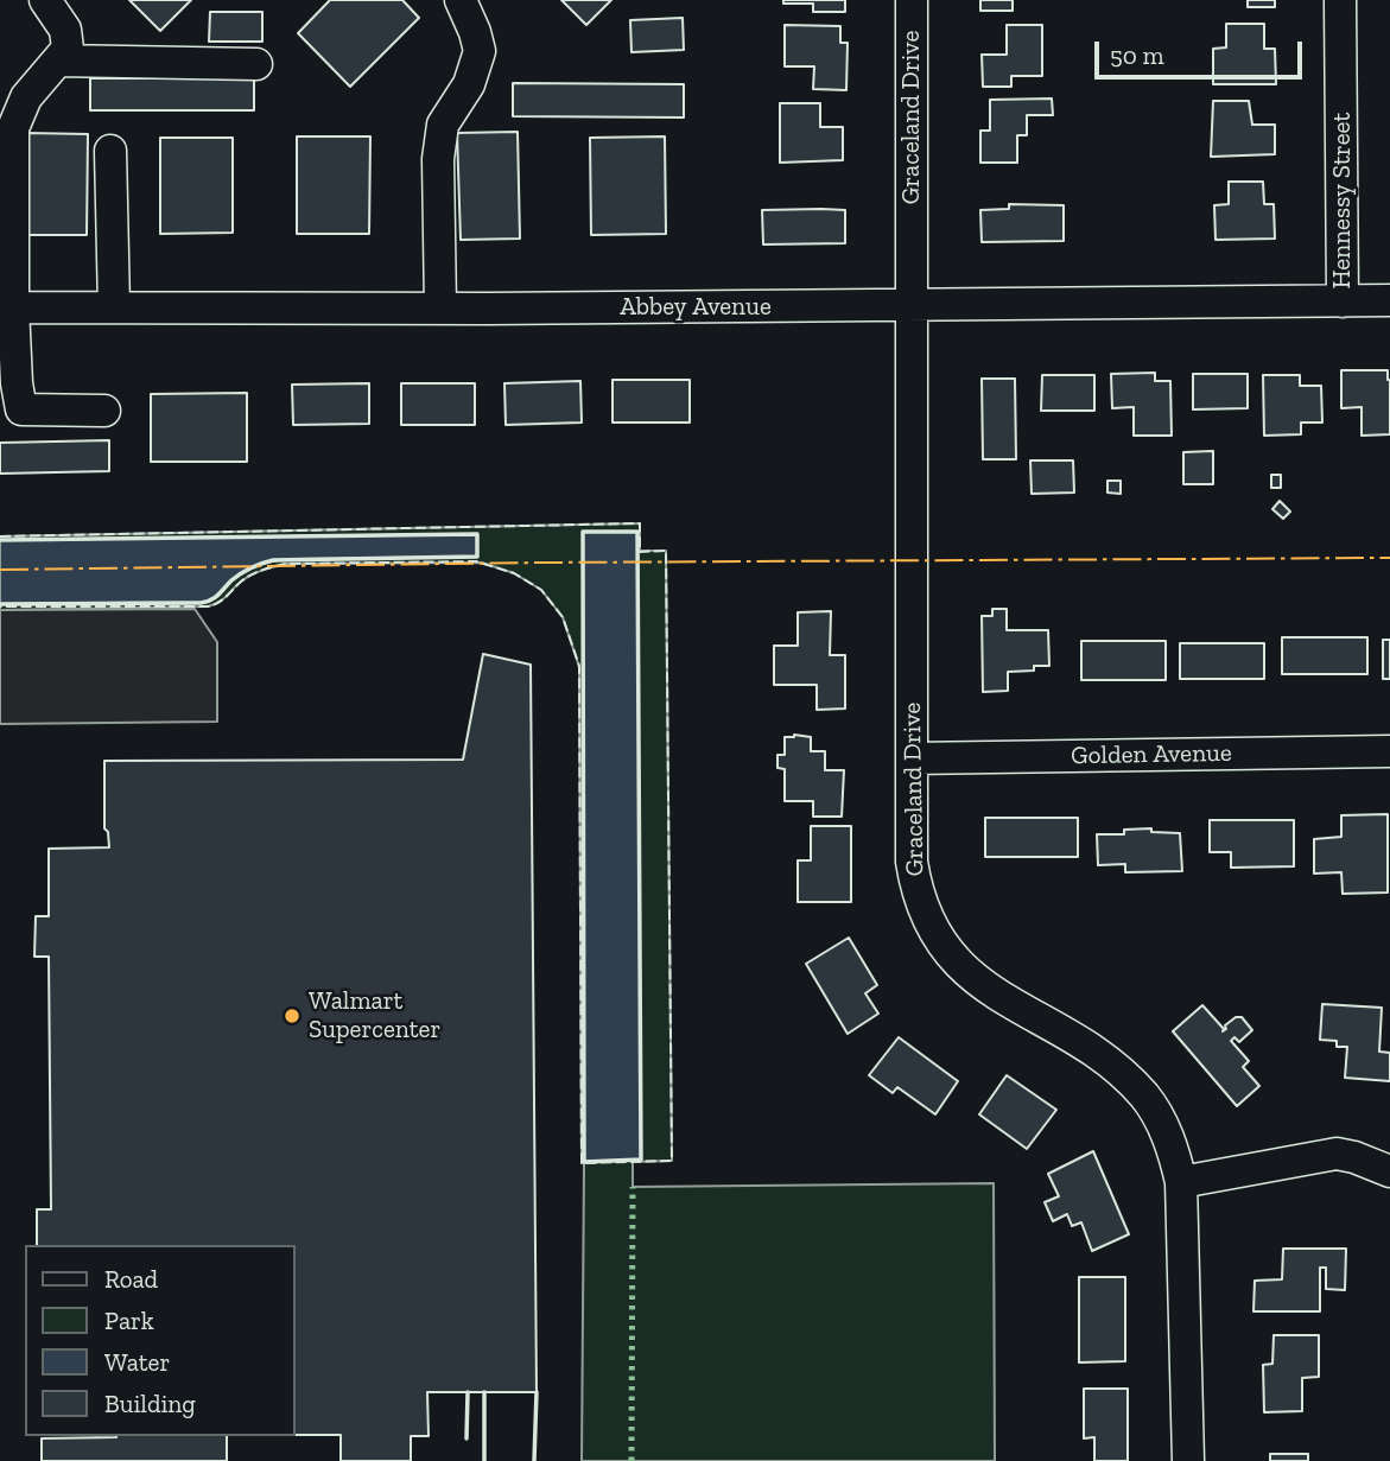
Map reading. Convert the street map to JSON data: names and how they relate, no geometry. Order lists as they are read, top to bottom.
{
  "streets": {
    "street": [
      "Graceland Drive",
      "Hennessy Street",
      "Abbey Avenue",
      "Golden Avenue"
    ]
  },
  "crossings": [
    ["Graceland Drive", "Abbey Avenue"],
    ["Graceland Drive", "Golden Avenue"],
    ["Hennessy Street", "Abbey Avenue"]
  ],
  "places": ["Walmart Supercenter"],
  "legend": [
    "Road",
    "Park",
    "Water",
    "Building"
  ],
  "scale_bar": "50 m"
}
